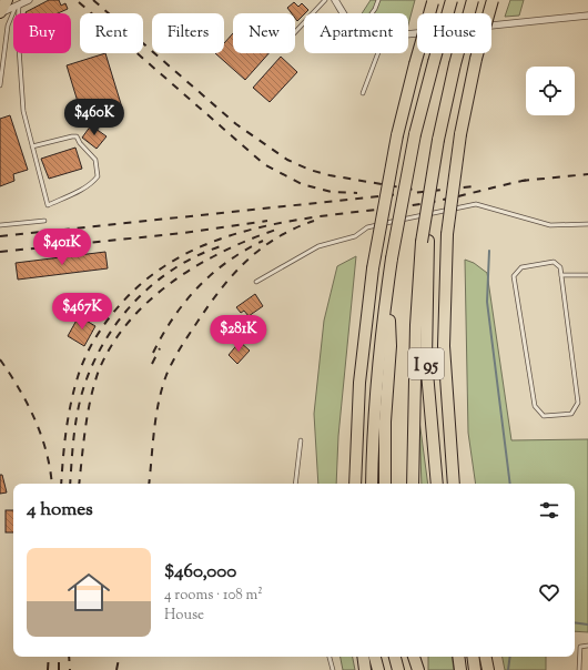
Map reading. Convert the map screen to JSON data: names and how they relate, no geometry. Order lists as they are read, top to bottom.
{
  "streets": {
    "highway": ["I 95"]
  },
  "page": {
    "chip": [
      "Buy",
      "Rent",
      "Filters",
      "New",
      "Apartment",
      "House"
    ],
    "price": [
      "$460K",
      "$401K",
      "$467K",
      "$281K"
    ],
    "heading": "4 homes",
    "list": [
      {
        "name": "$460,000",
        "note": "4 rooms · 108 m² · House"
      }
    ]
  }
}
